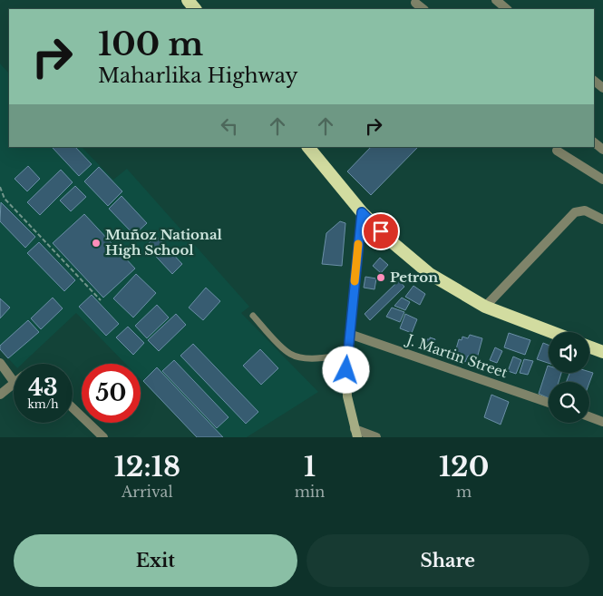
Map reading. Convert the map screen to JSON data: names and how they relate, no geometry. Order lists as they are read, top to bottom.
{
  "streets": {
    "street": ["J. Martin Street"]
  },
  "places": ["Muñoz National High School", "Petron"],
  "page": {
    "turn": ["100 m", "Maharlika Highway"],
    "speed": "43 km/h",
    "limit": "50",
    "eta": [
      "12:18",
      "Arrival",
      "1",
      "min",
      "120",
      "m"
    ],
    "buttons": ["Exit", "Share"]
  }
}
